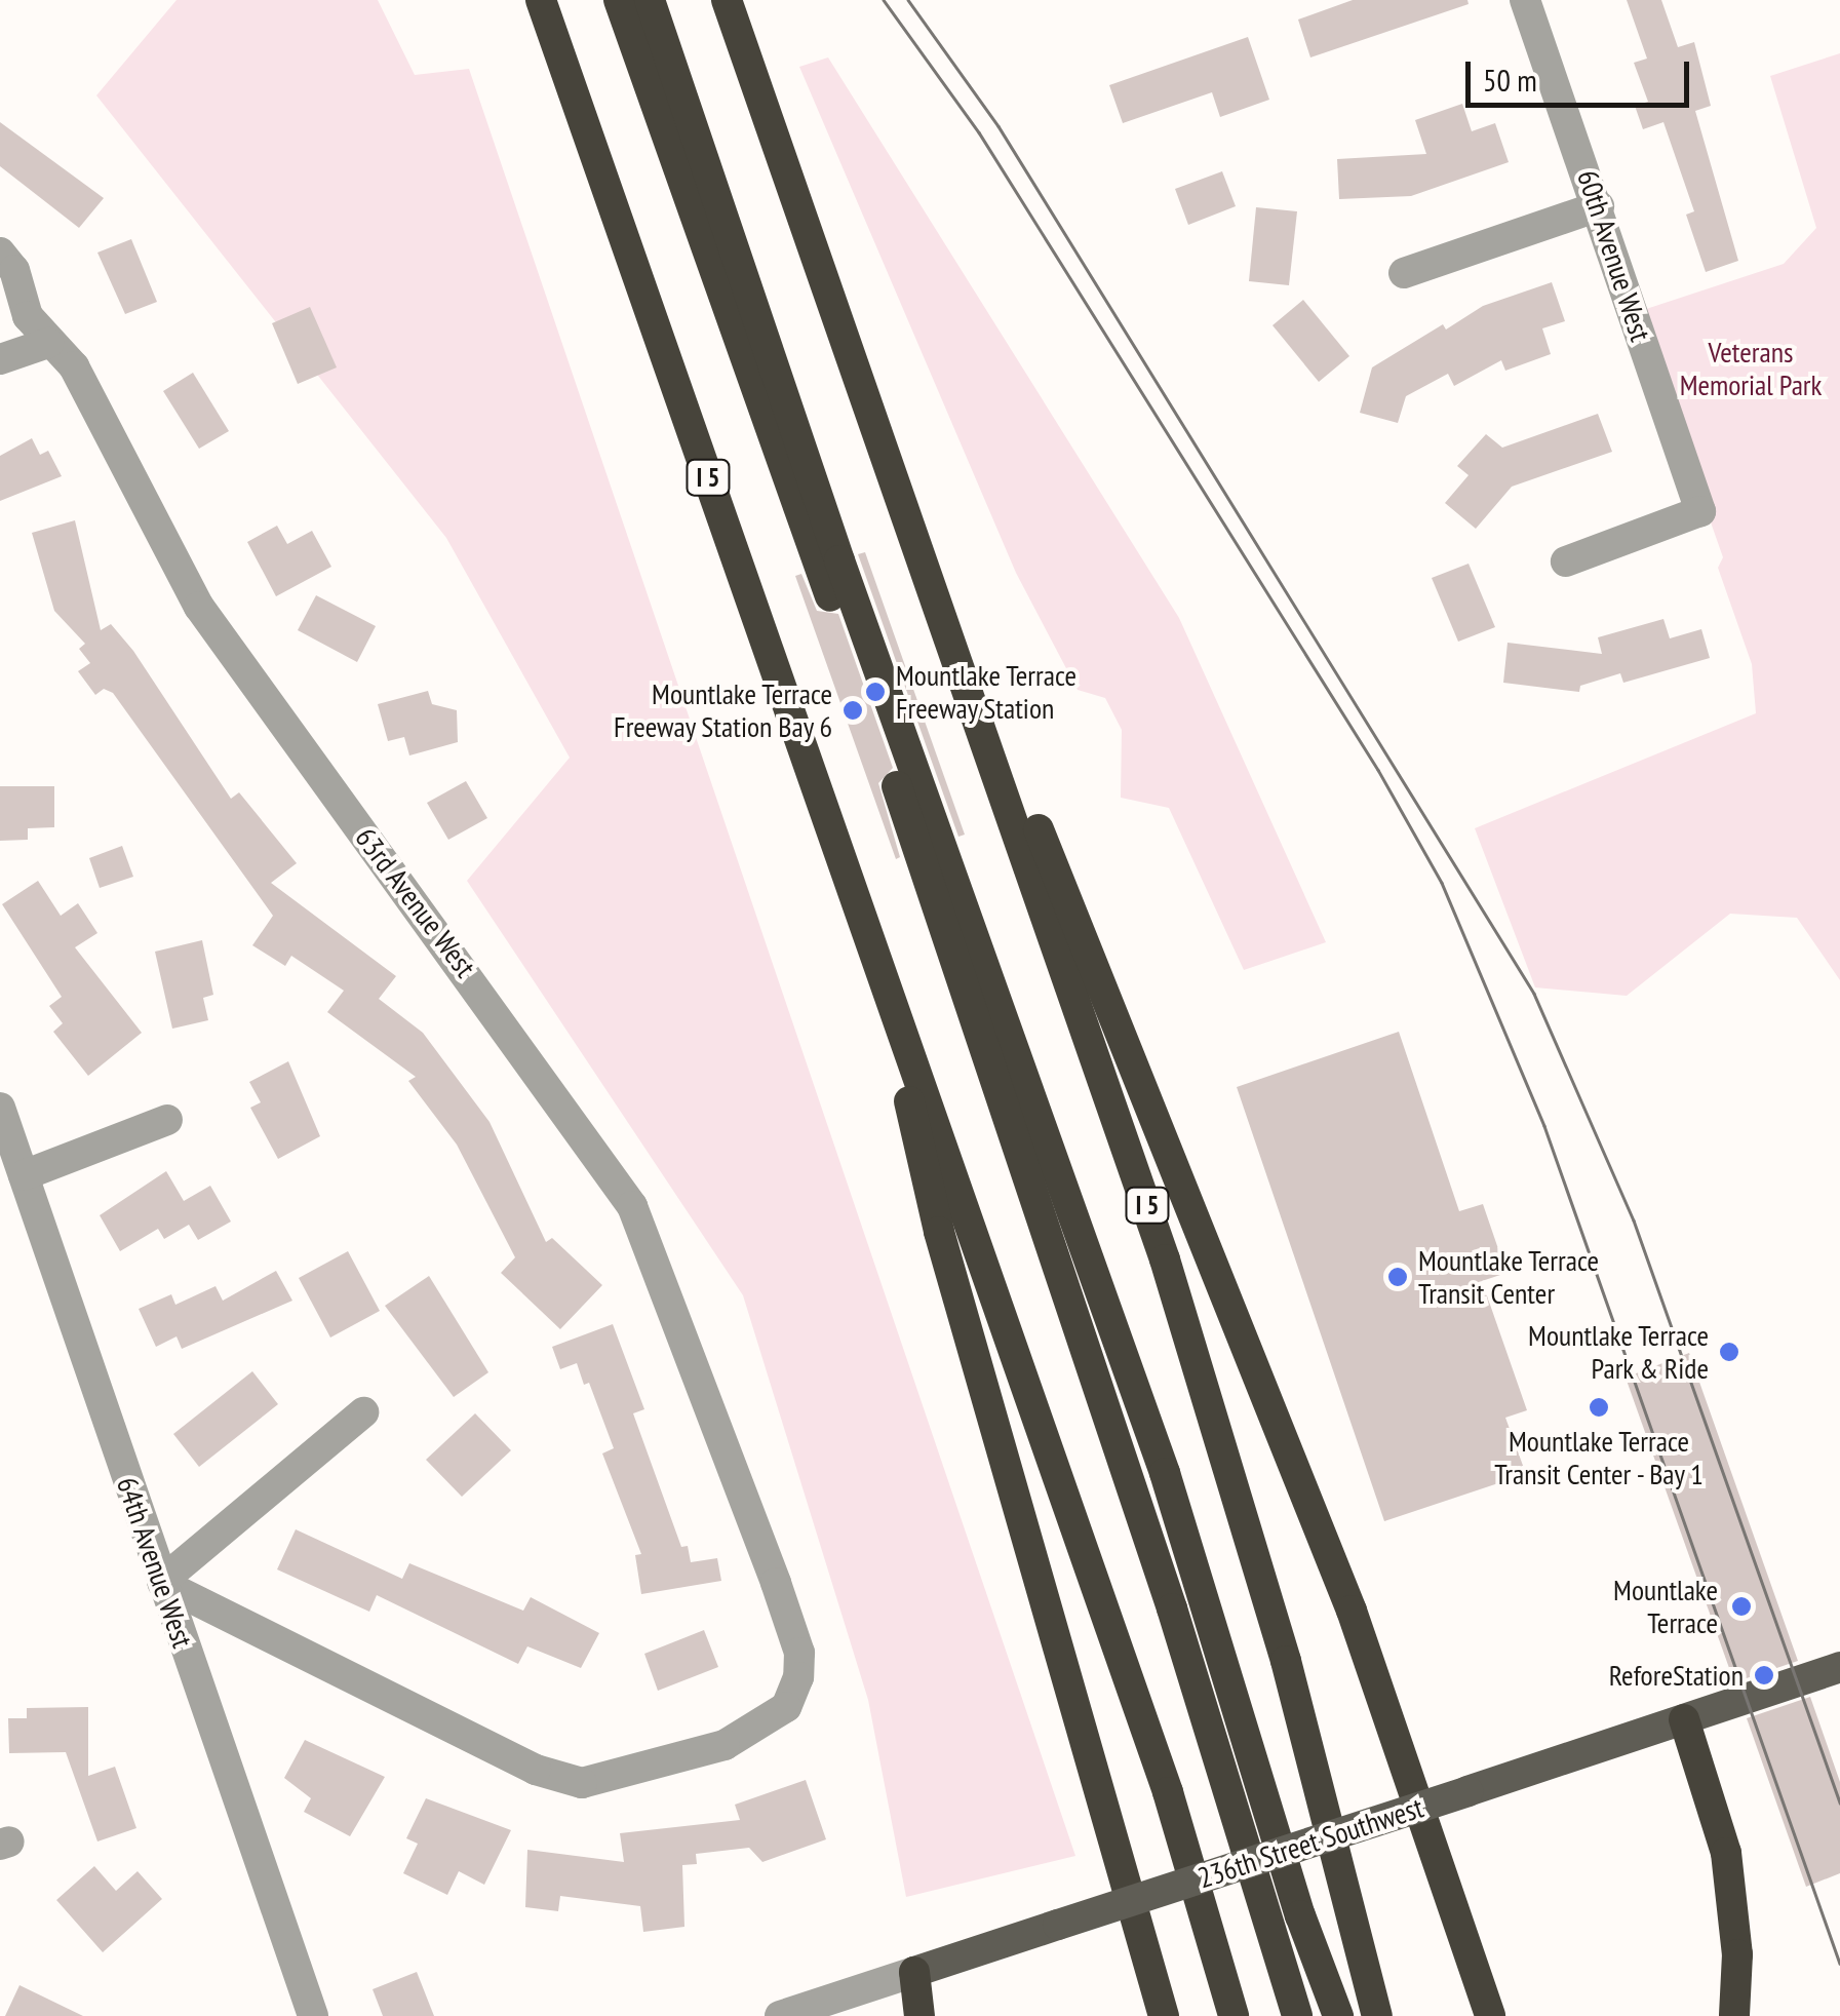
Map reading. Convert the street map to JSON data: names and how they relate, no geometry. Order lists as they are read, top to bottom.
{
  "streets": {
    "highway": ["I 5"],
    "main road": ["236th Street Southwest"],
    "street": ["60th Avenue West", "63rd Avenue West", "64th Avenue West"]
  },
  "crossings": [
    ["63rd Avenue West", "64th Avenue West"]
  ],
  "parks": ["Veterans Memorial Park"],
  "places": [
    "Mountlake Terrace Freeway Station",
    "Mountlake Terrace Freeway Station Bay 6",
    "Mountlake Terrace Transit Center",
    "Mountlake Terrace Park & Ride",
    "Mountlake Terrace Transit Center - Bay 1",
    "Mountlake Terrace",
    "ReforeStation"
  ],
  "scale_bar": "50 m"
}
